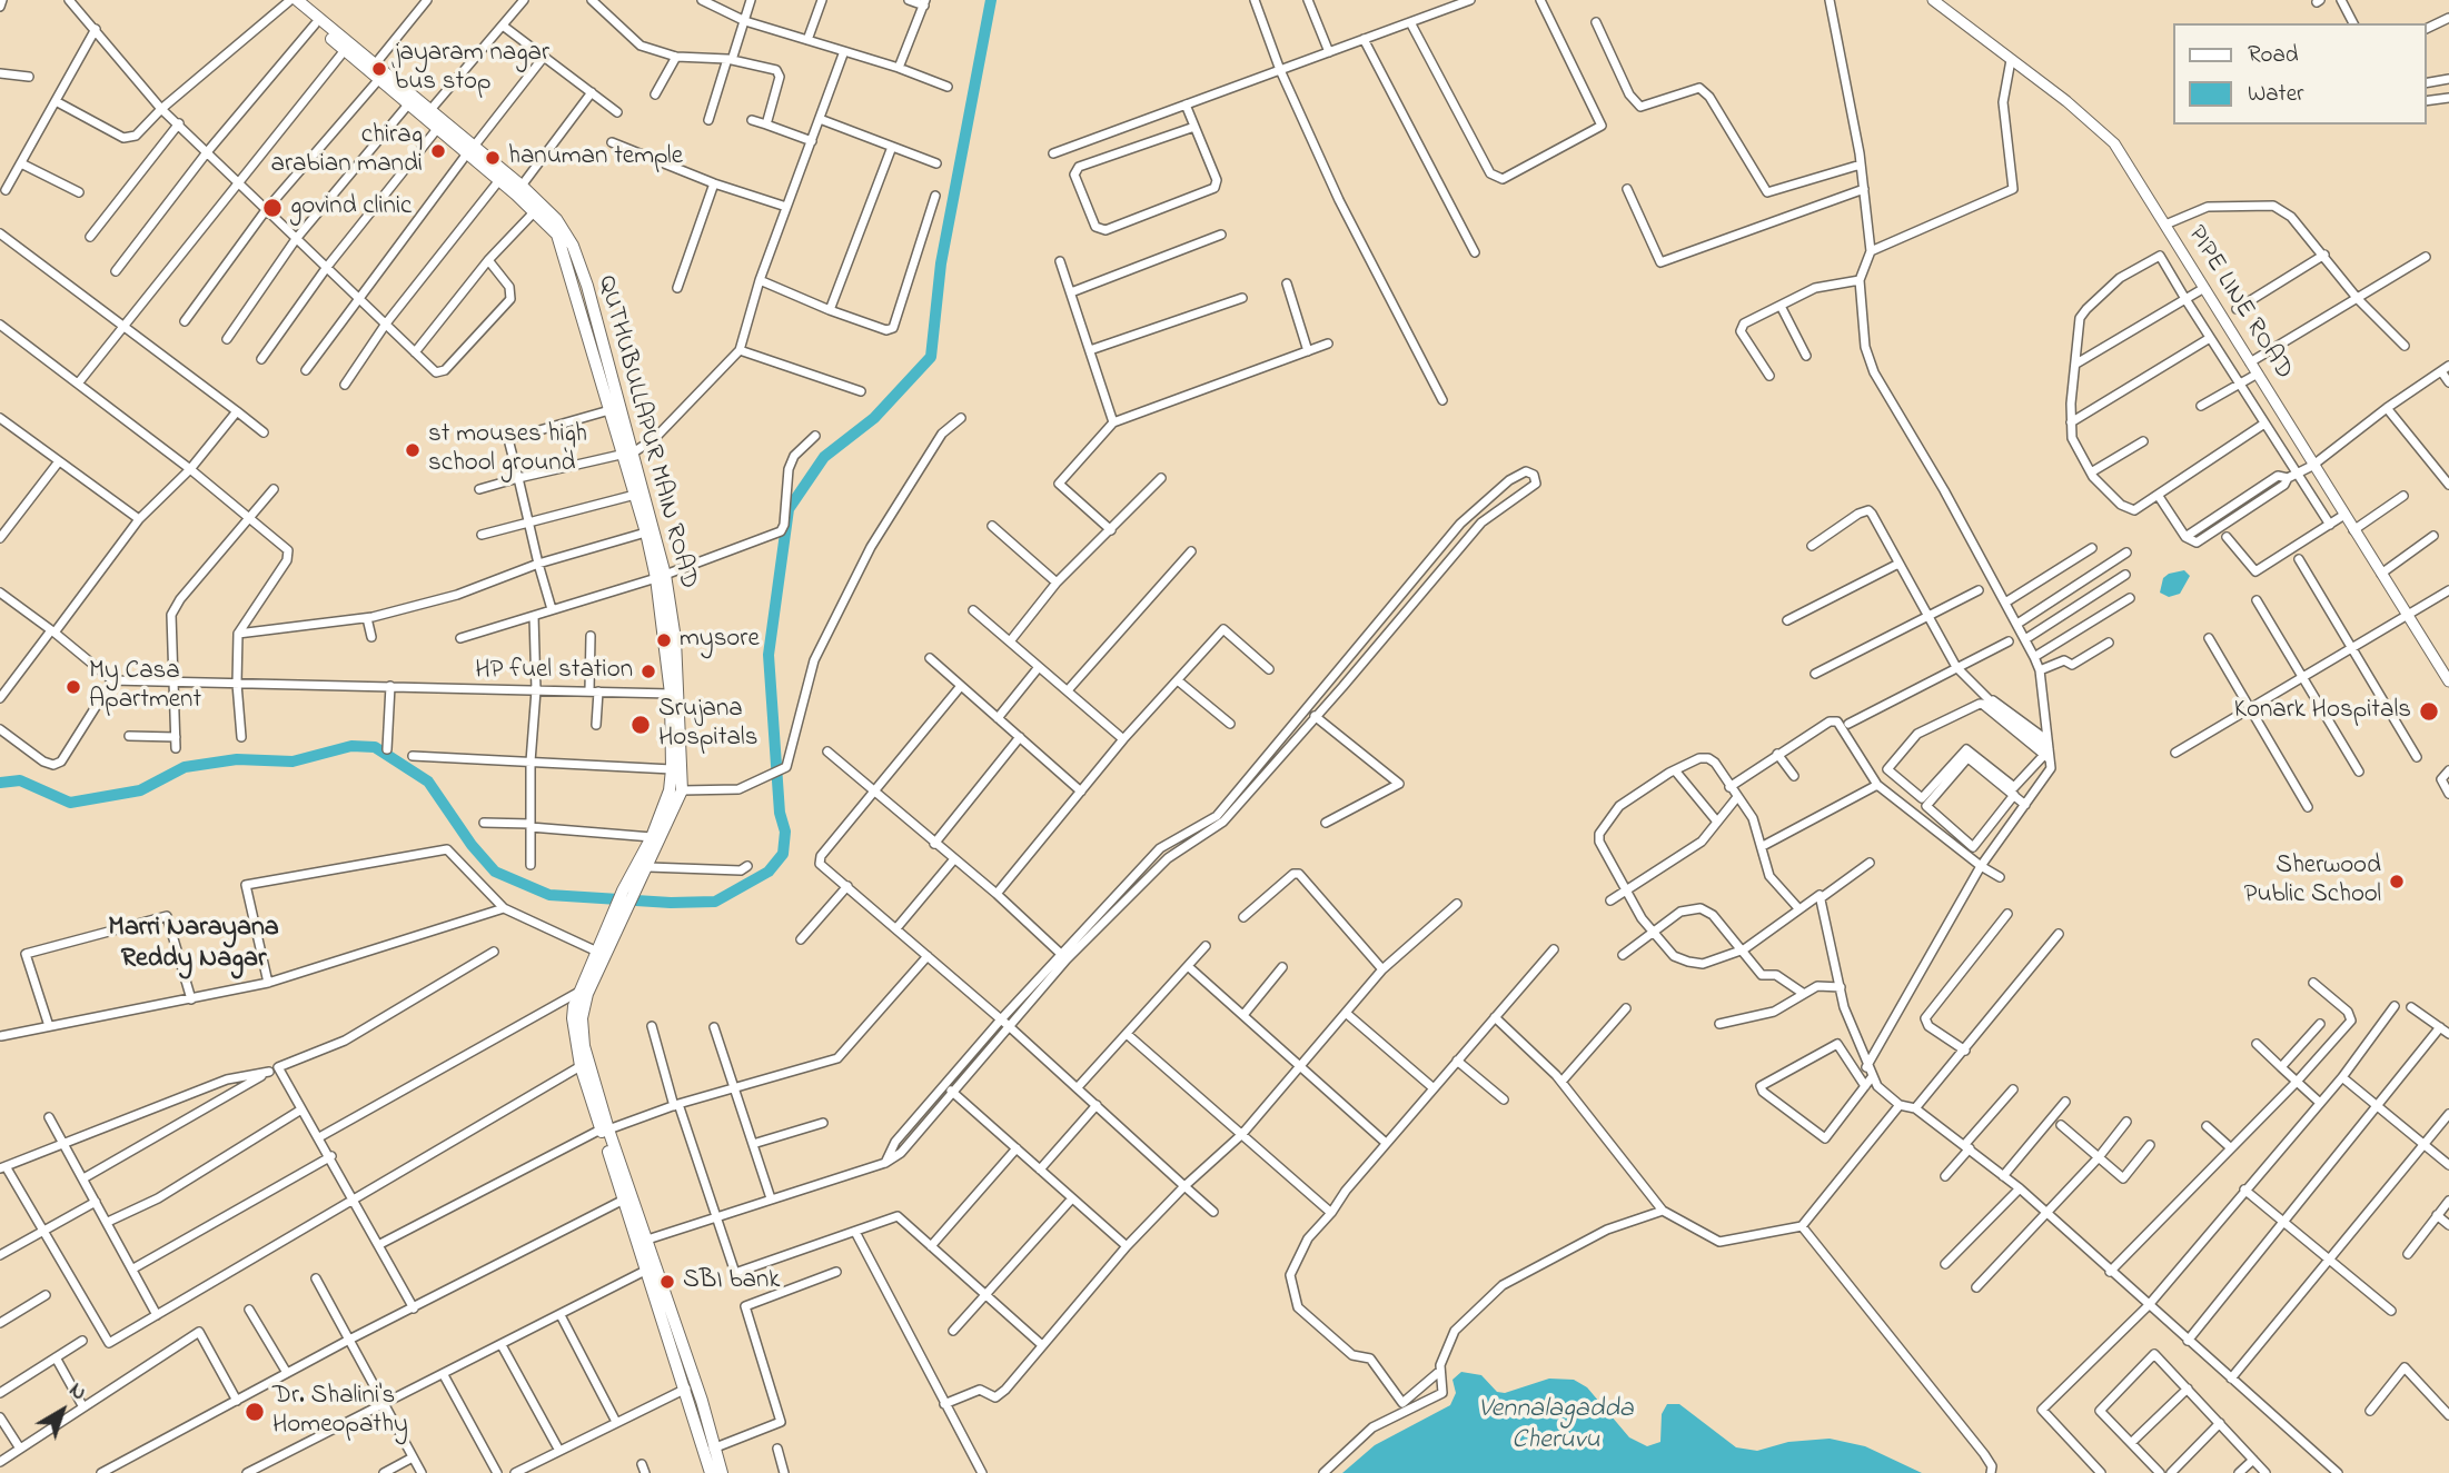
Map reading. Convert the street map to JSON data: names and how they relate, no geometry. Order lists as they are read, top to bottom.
{
  "streets": {
    "main road": ["QUTHUBULLAPUR MAIN ROAD"],
    "street": ["PIPE LINE ROAD"]
  },
  "districts": ["Marri Narayana Reddy Nagar"],
  "water": ["Vennalagadda Cheruvu"],
  "places": [
    "jayaram nagar bus stop",
    "chirag arabian mandi",
    "hanuman temple",
    "govind clinic",
    "st mouses high school ground",
    "mysore",
    "HP fuel station",
    "My Casa Apartment",
    "Konark Hospitals",
    "Srujana Hospitals",
    "Sherwood Public School",
    "SBI bank",
    "Dr. Shalini's Homeopathy"
  ],
  "legend": ["Road", "Water"],
  "north": "top right"
}
